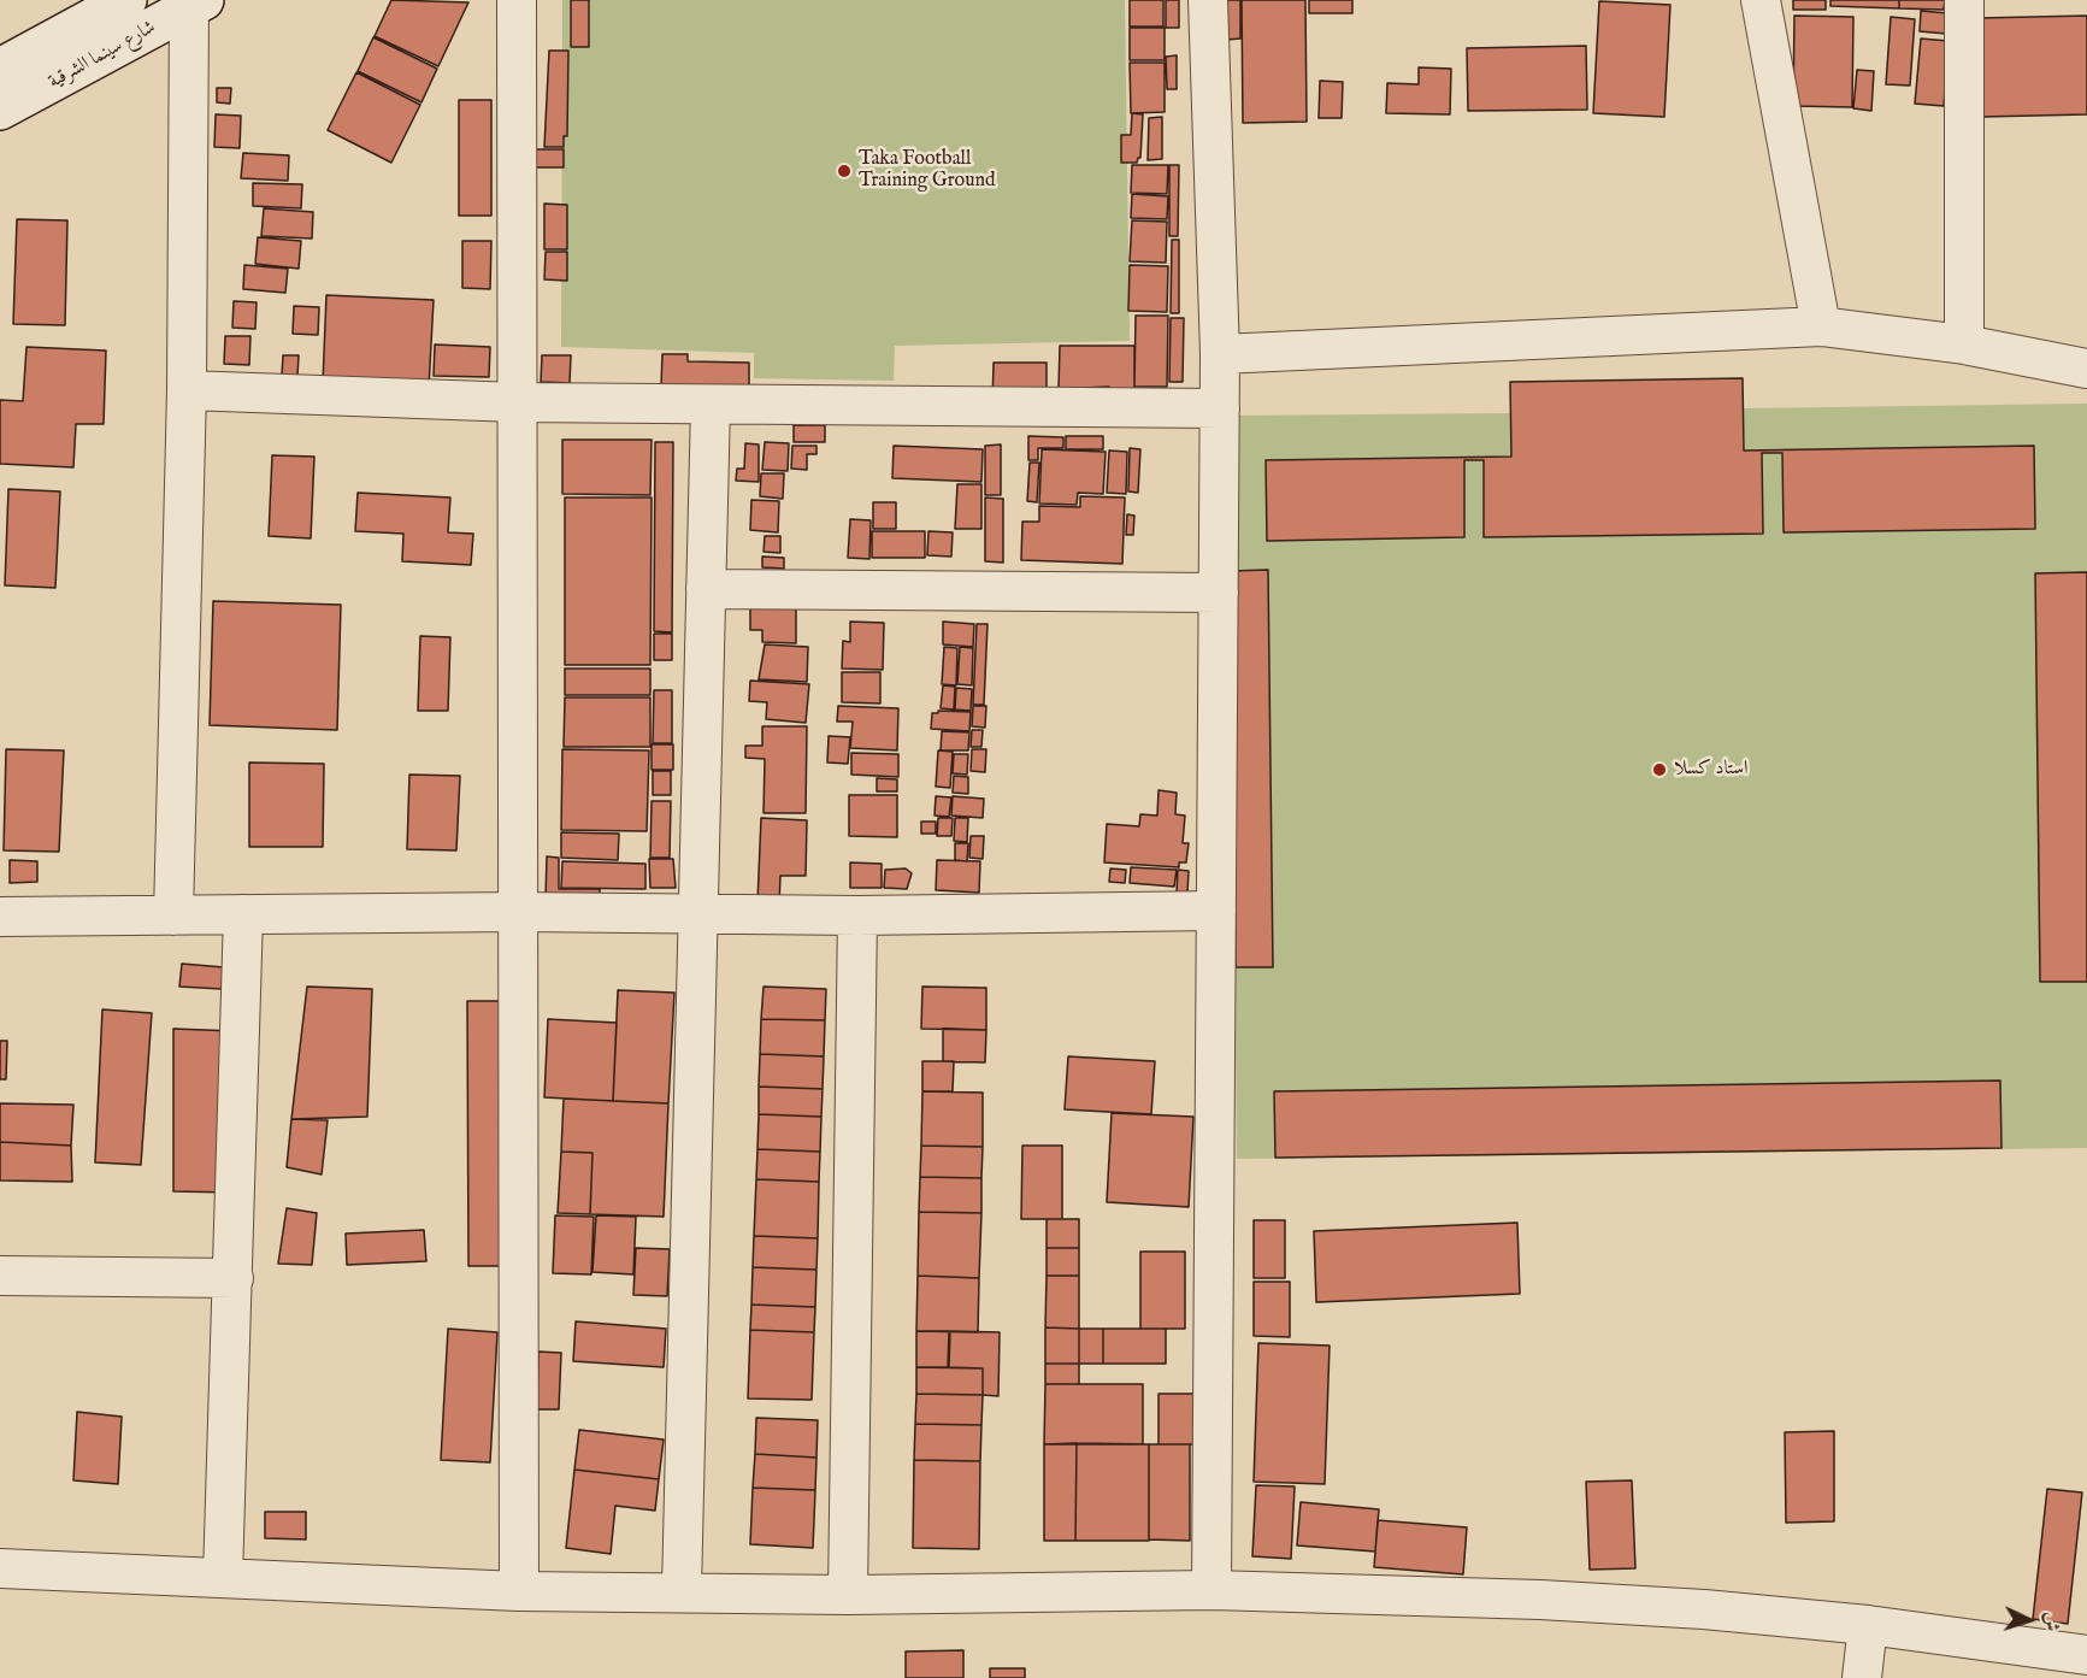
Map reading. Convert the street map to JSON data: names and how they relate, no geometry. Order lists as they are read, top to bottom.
{
  "streets": {
    "street": ["شارع سينما الشرقية"]
  },
  "places": ["Taka Football Training Ground", "استاد كسلا"],
  "north": "right"
}
